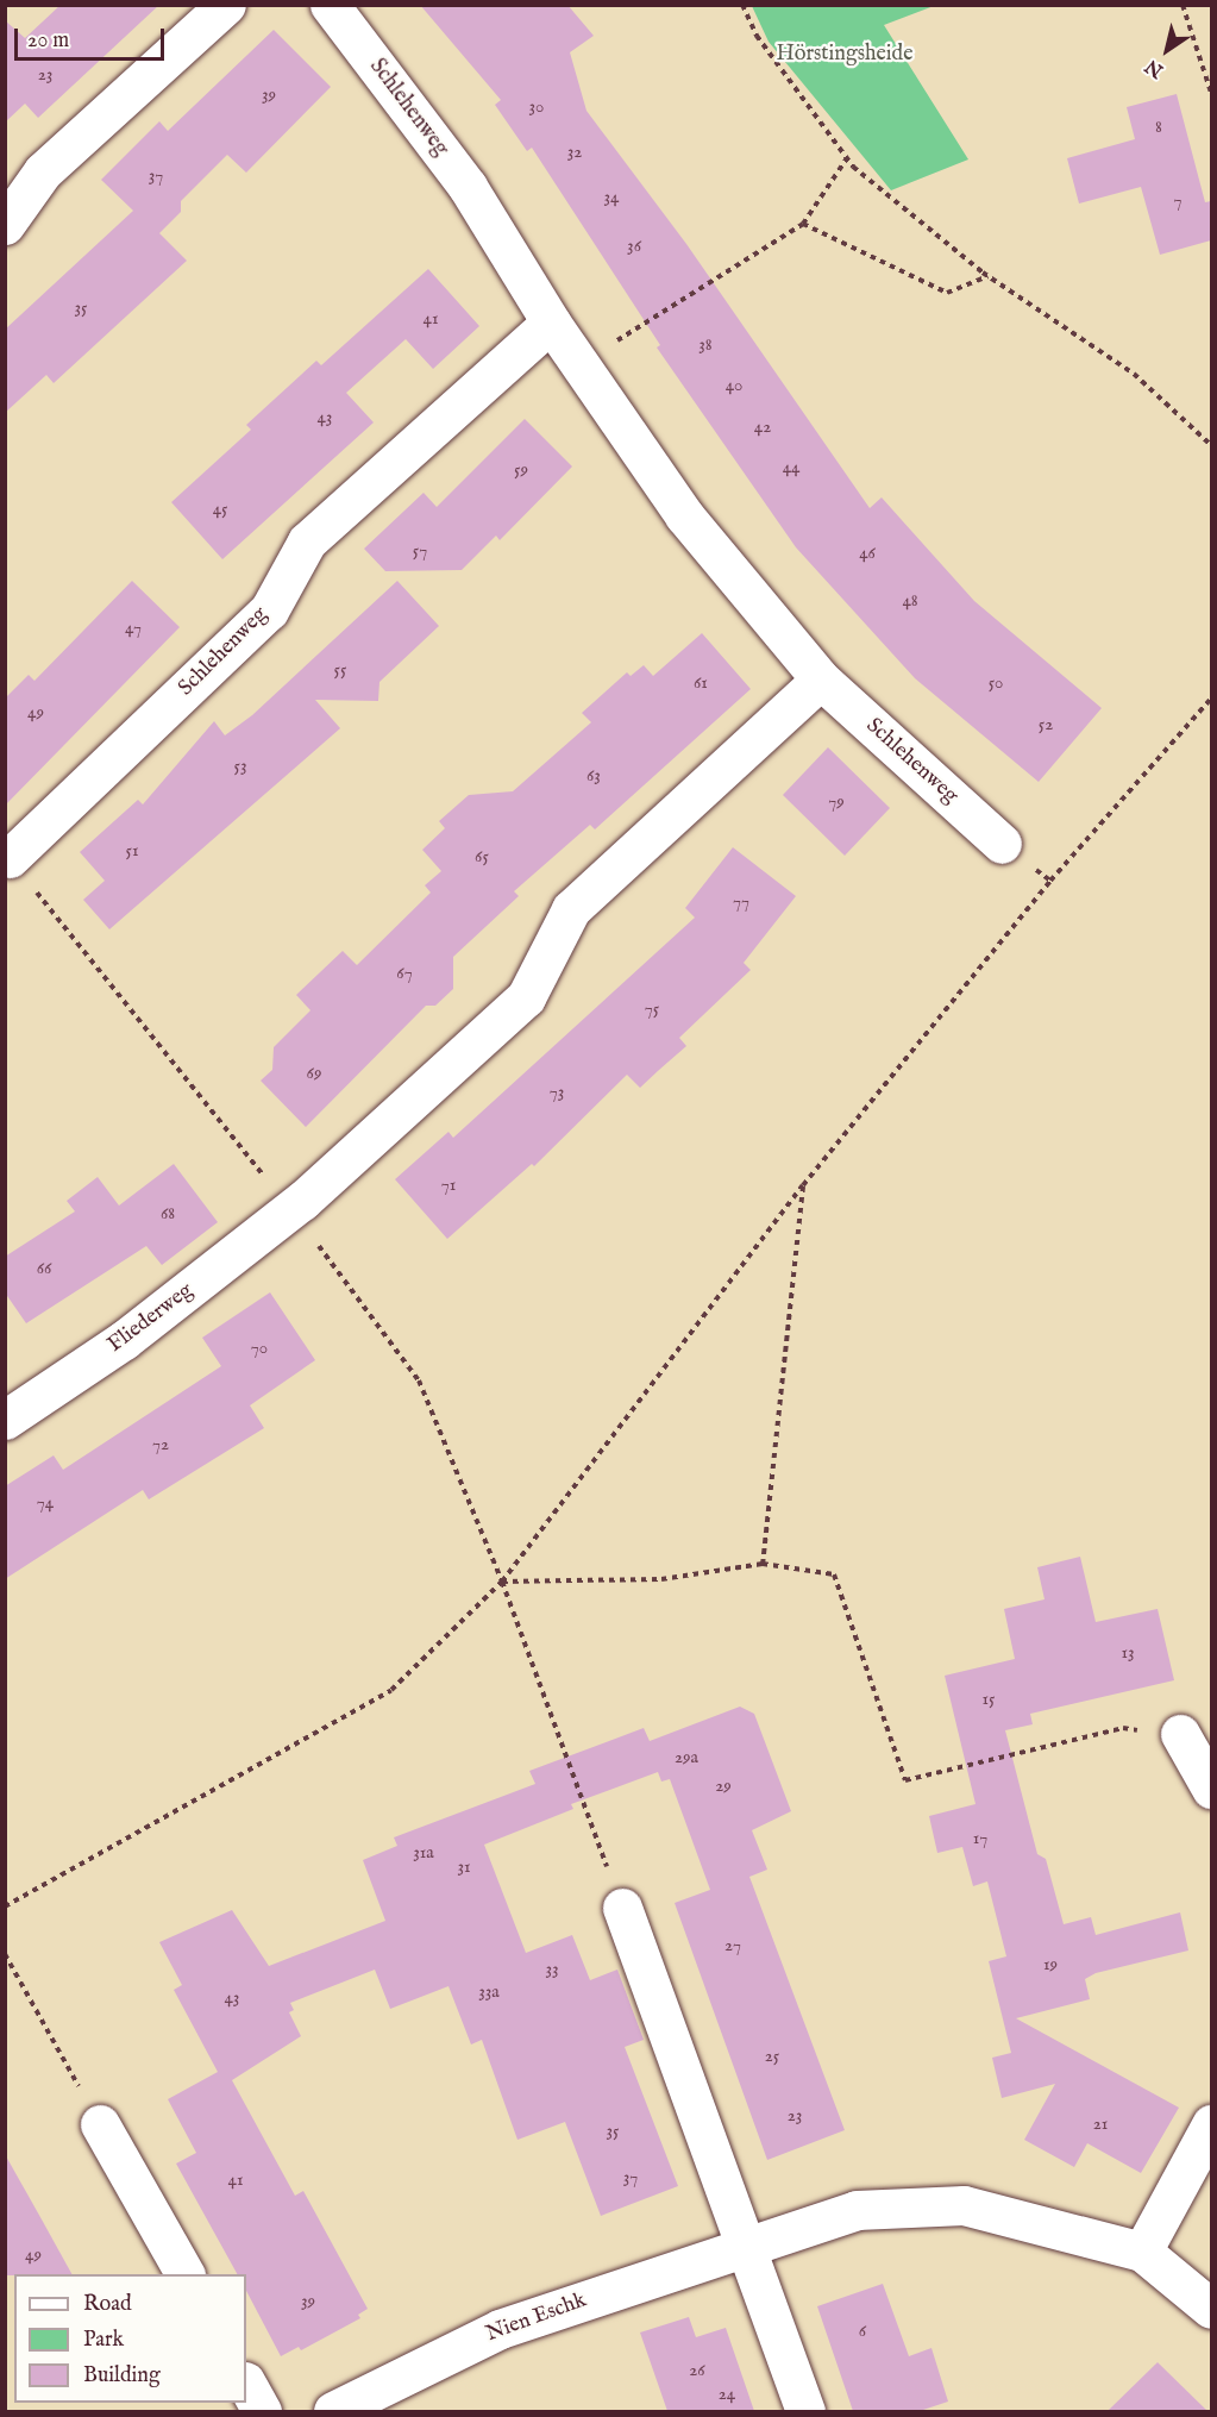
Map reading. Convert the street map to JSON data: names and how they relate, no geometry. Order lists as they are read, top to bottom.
{
  "streets": {
    "street": ["Schlehenweg", "Fliederweg", "Nien Eschk"]
  },
  "parks": ["Hörstingsheide"],
  "house_numbers": [
    "23",
    "39",
    "30",
    "8",
    "32",
    "37",
    "34",
    "7",
    "36",
    "35",
    "41",
    "38",
    "40",
    "43",
    "42",
    "44",
    "59",
    "45",
    "57",
    "46",
    "48",
    "47",
    "55",
    "61",
    "50",
    "49",
    "52",
    "53",
    "63",
    "79",
    "51",
    "65",
    "77",
    "67",
    "75",
    "69",
    "73",
    "71",
    "68",
    "66",
    "70",
    "72",
    "74",
    "13",
    "15",
    "29a",
    "29",
    "17",
    "31a",
    "31",
    "27",
    "19",
    "33",
    "33a",
    "43",
    "25",
    "23",
    "21",
    "35",
    "37",
    "41",
    "49",
    "39",
    "6",
    "26",
    "24"
  ],
  "legend": ["Road", "Park", "Building"],
  "scale_bar": "20 m",
  "north": "bottom left"
}
